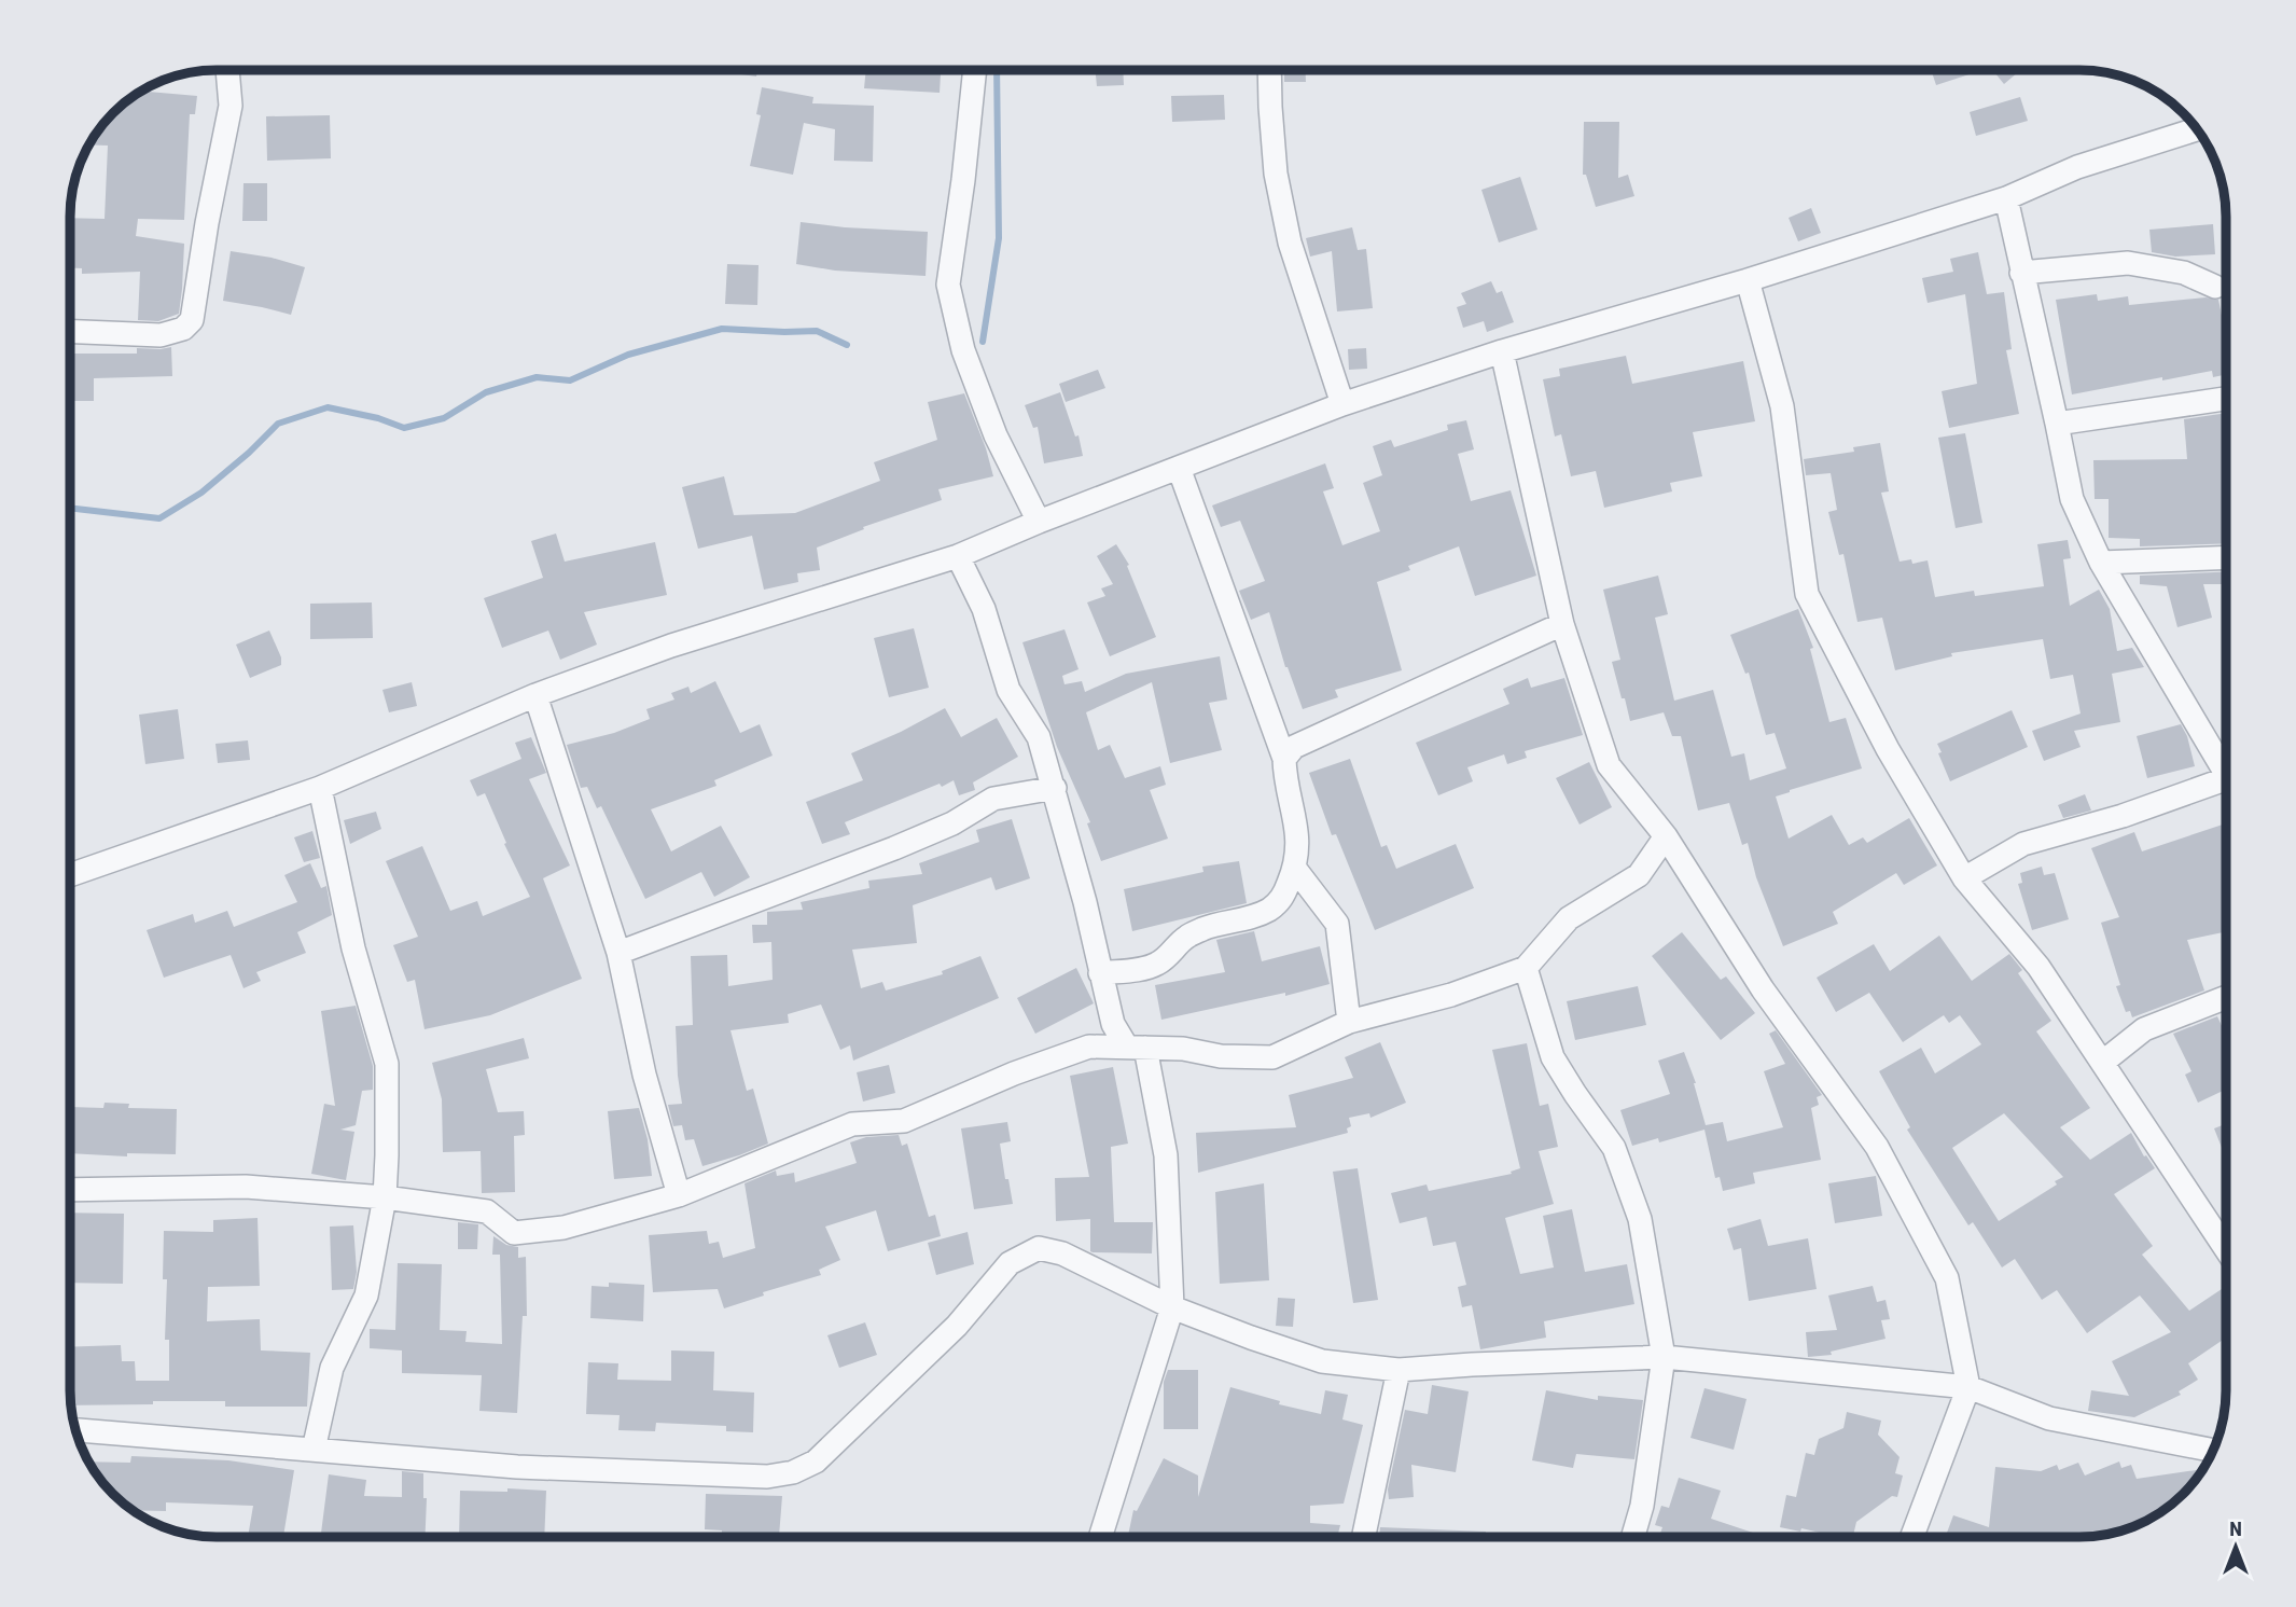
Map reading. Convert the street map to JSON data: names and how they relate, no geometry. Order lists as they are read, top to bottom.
{
  "north": "top"
}
